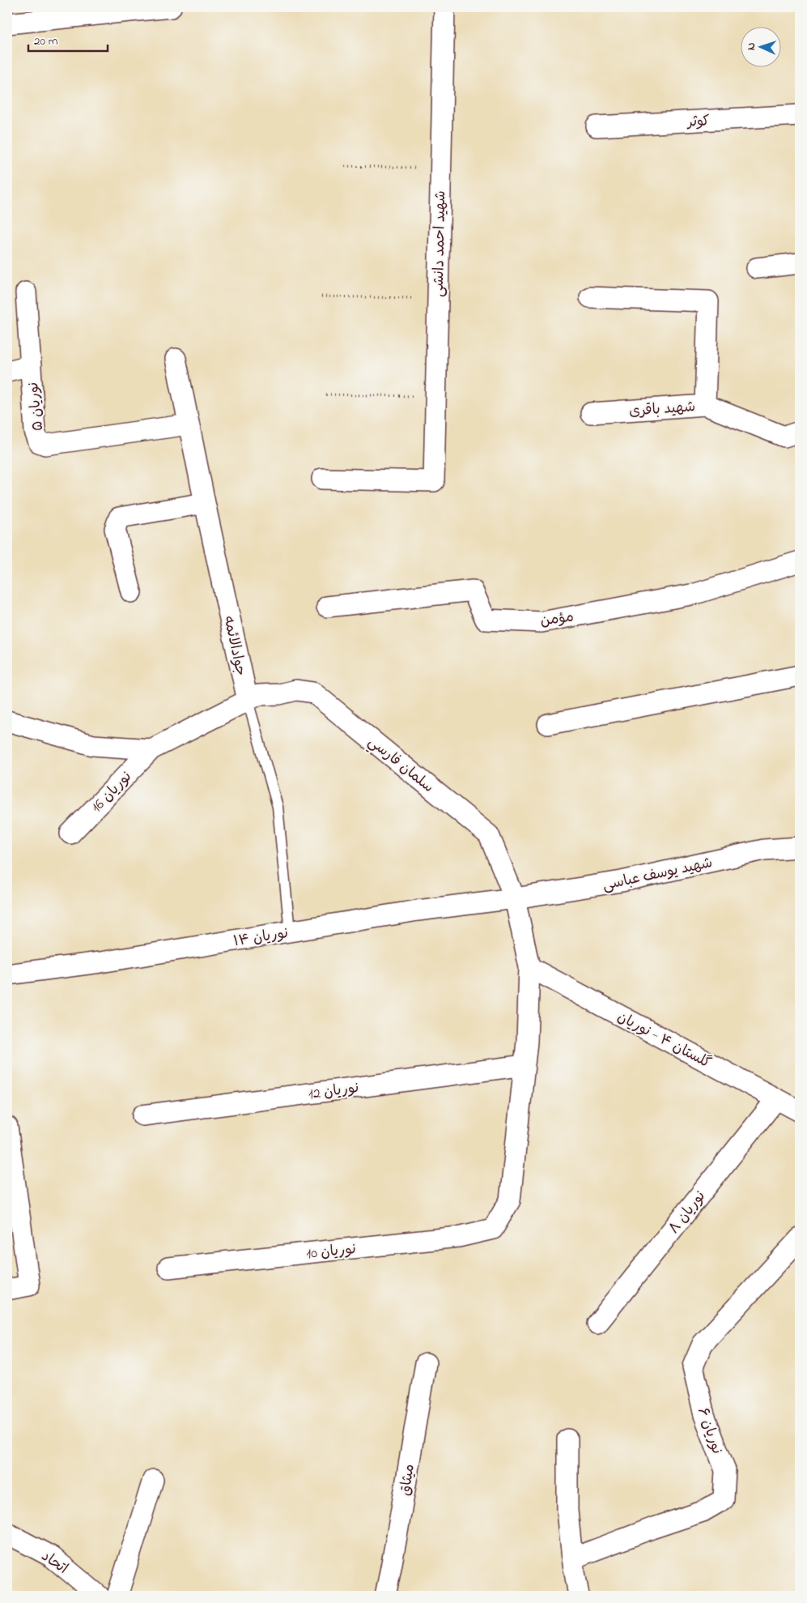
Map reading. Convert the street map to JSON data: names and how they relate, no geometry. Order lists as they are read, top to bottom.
{
  "streets": {
    "street": [
      "کوثر",
      "شهید احمد دانشی",
      "نوریان ۵",
      "شهید باقری",
      "مؤمن",
      "جوادالائمه",
      "سلمان فارسي",
      "نوریان 16",
      "شهید یوسف عباسی",
      "نوریان ۱۴",
      "گلستان ۴ - نوریان",
      "نوریان 12",
      "نوریان ۸",
      "نوریان 10",
      "نوریان ۶",
      "ميثاق",
      "اتحاد"
    ]
  },
  "crossings": [
    ["نوریان ۵", "جوادالائمه"],
    ["جوادالائمه", "سلمان فارسي"],
    ["جوادالائمه", "نوریان ۱۴"],
    ["سلمان فارسي", "نوریان 16"],
    ["سلمان فارسي", "شهید یوسف عباسی"],
    ["سلمان فارسي", "نوریان ۱۴"],
    ["سلمان فارسي", "گلستان ۴ - نوریان"],
    ["سلمان فارسي", "نوریان 12"],
    ["سلمان فارسي", "نوریان 10"],
    ["شهید یوسف عباسی", "نوریان ۱۴"],
    ["گلستان ۴ - نوریان", "نوریان ۸"]
  ],
  "scale_bar": "20 m",
  "north": "left"
}
